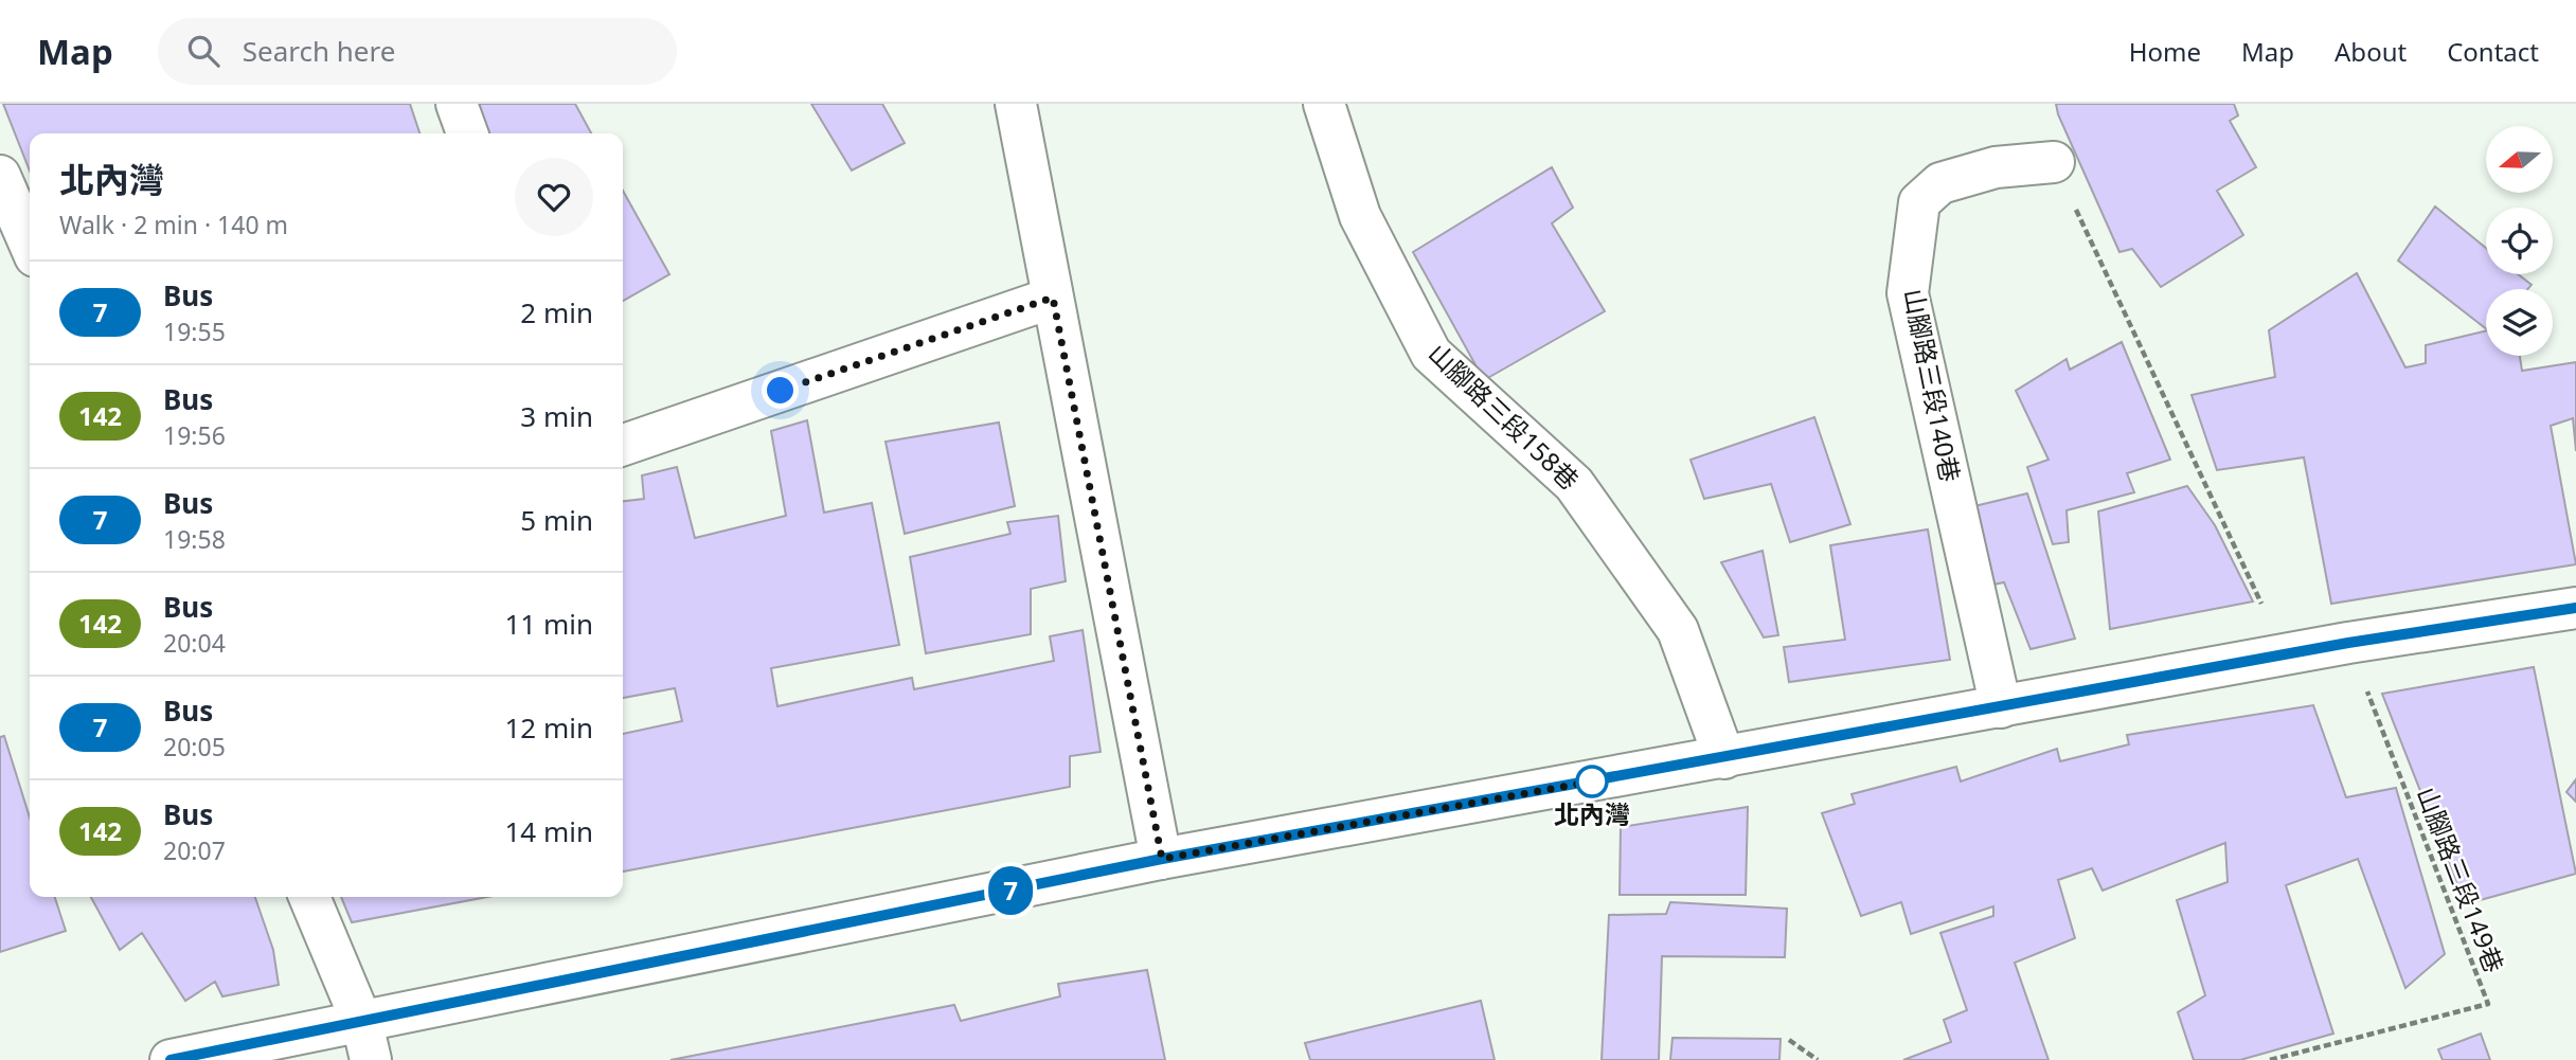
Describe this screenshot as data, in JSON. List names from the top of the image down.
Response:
{
  "streets": {
    "main road": ["山腳路三段140巷", "山腳路三段158巷"],
    "path": ["山腳路三段149巷"]
  },
  "places": ["北內灣"],
  "lines": ["bus line 7"],
  "north": "left",
  "page": {
    "header": "Map",
    "search": "Search here",
    "nav": [
      "Home",
      "Map",
      "About",
      "Contact"
    ],
    "on_map": "7",
    "heading": ["北內灣", "Walk · 2 min · 140 m"],
    "list": [
      {
        "mark": "7",
        "name": "Bus",
        "note": "19:55",
        "value": "2 min"
      },
      {
        "mark": "142",
        "name": "Bus",
        "note": "19:56",
        "value": "3 min"
      },
      {
        "mark": "7",
        "name": "Bus",
        "note": "19:58",
        "value": "5 min"
      },
      {
        "mark": "142",
        "name": "Bus",
        "note": "20:04",
        "value": "11 min"
      },
      {
        "mark": "7",
        "name": "Bus",
        "note": "20:05",
        "value": "12 min"
      },
      {
        "mark": "142",
        "name": "Bus",
        "note": "20:07",
        "value": "14 min"
      }
    ]
  }
}
